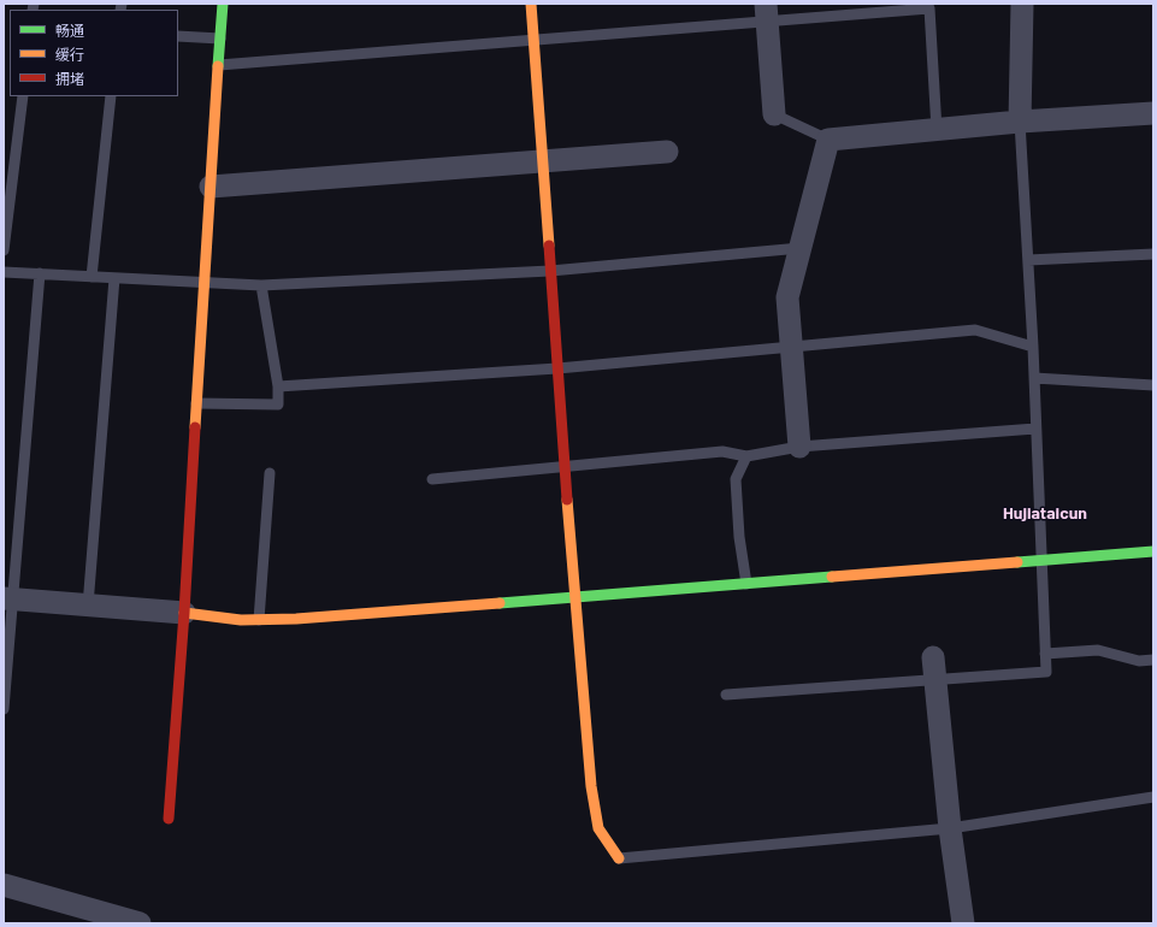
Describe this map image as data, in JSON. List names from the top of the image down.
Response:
{
  "districts": ["Hujiataicun"],
  "legend": ["畅通", "缓行", "拥堵"]
}
